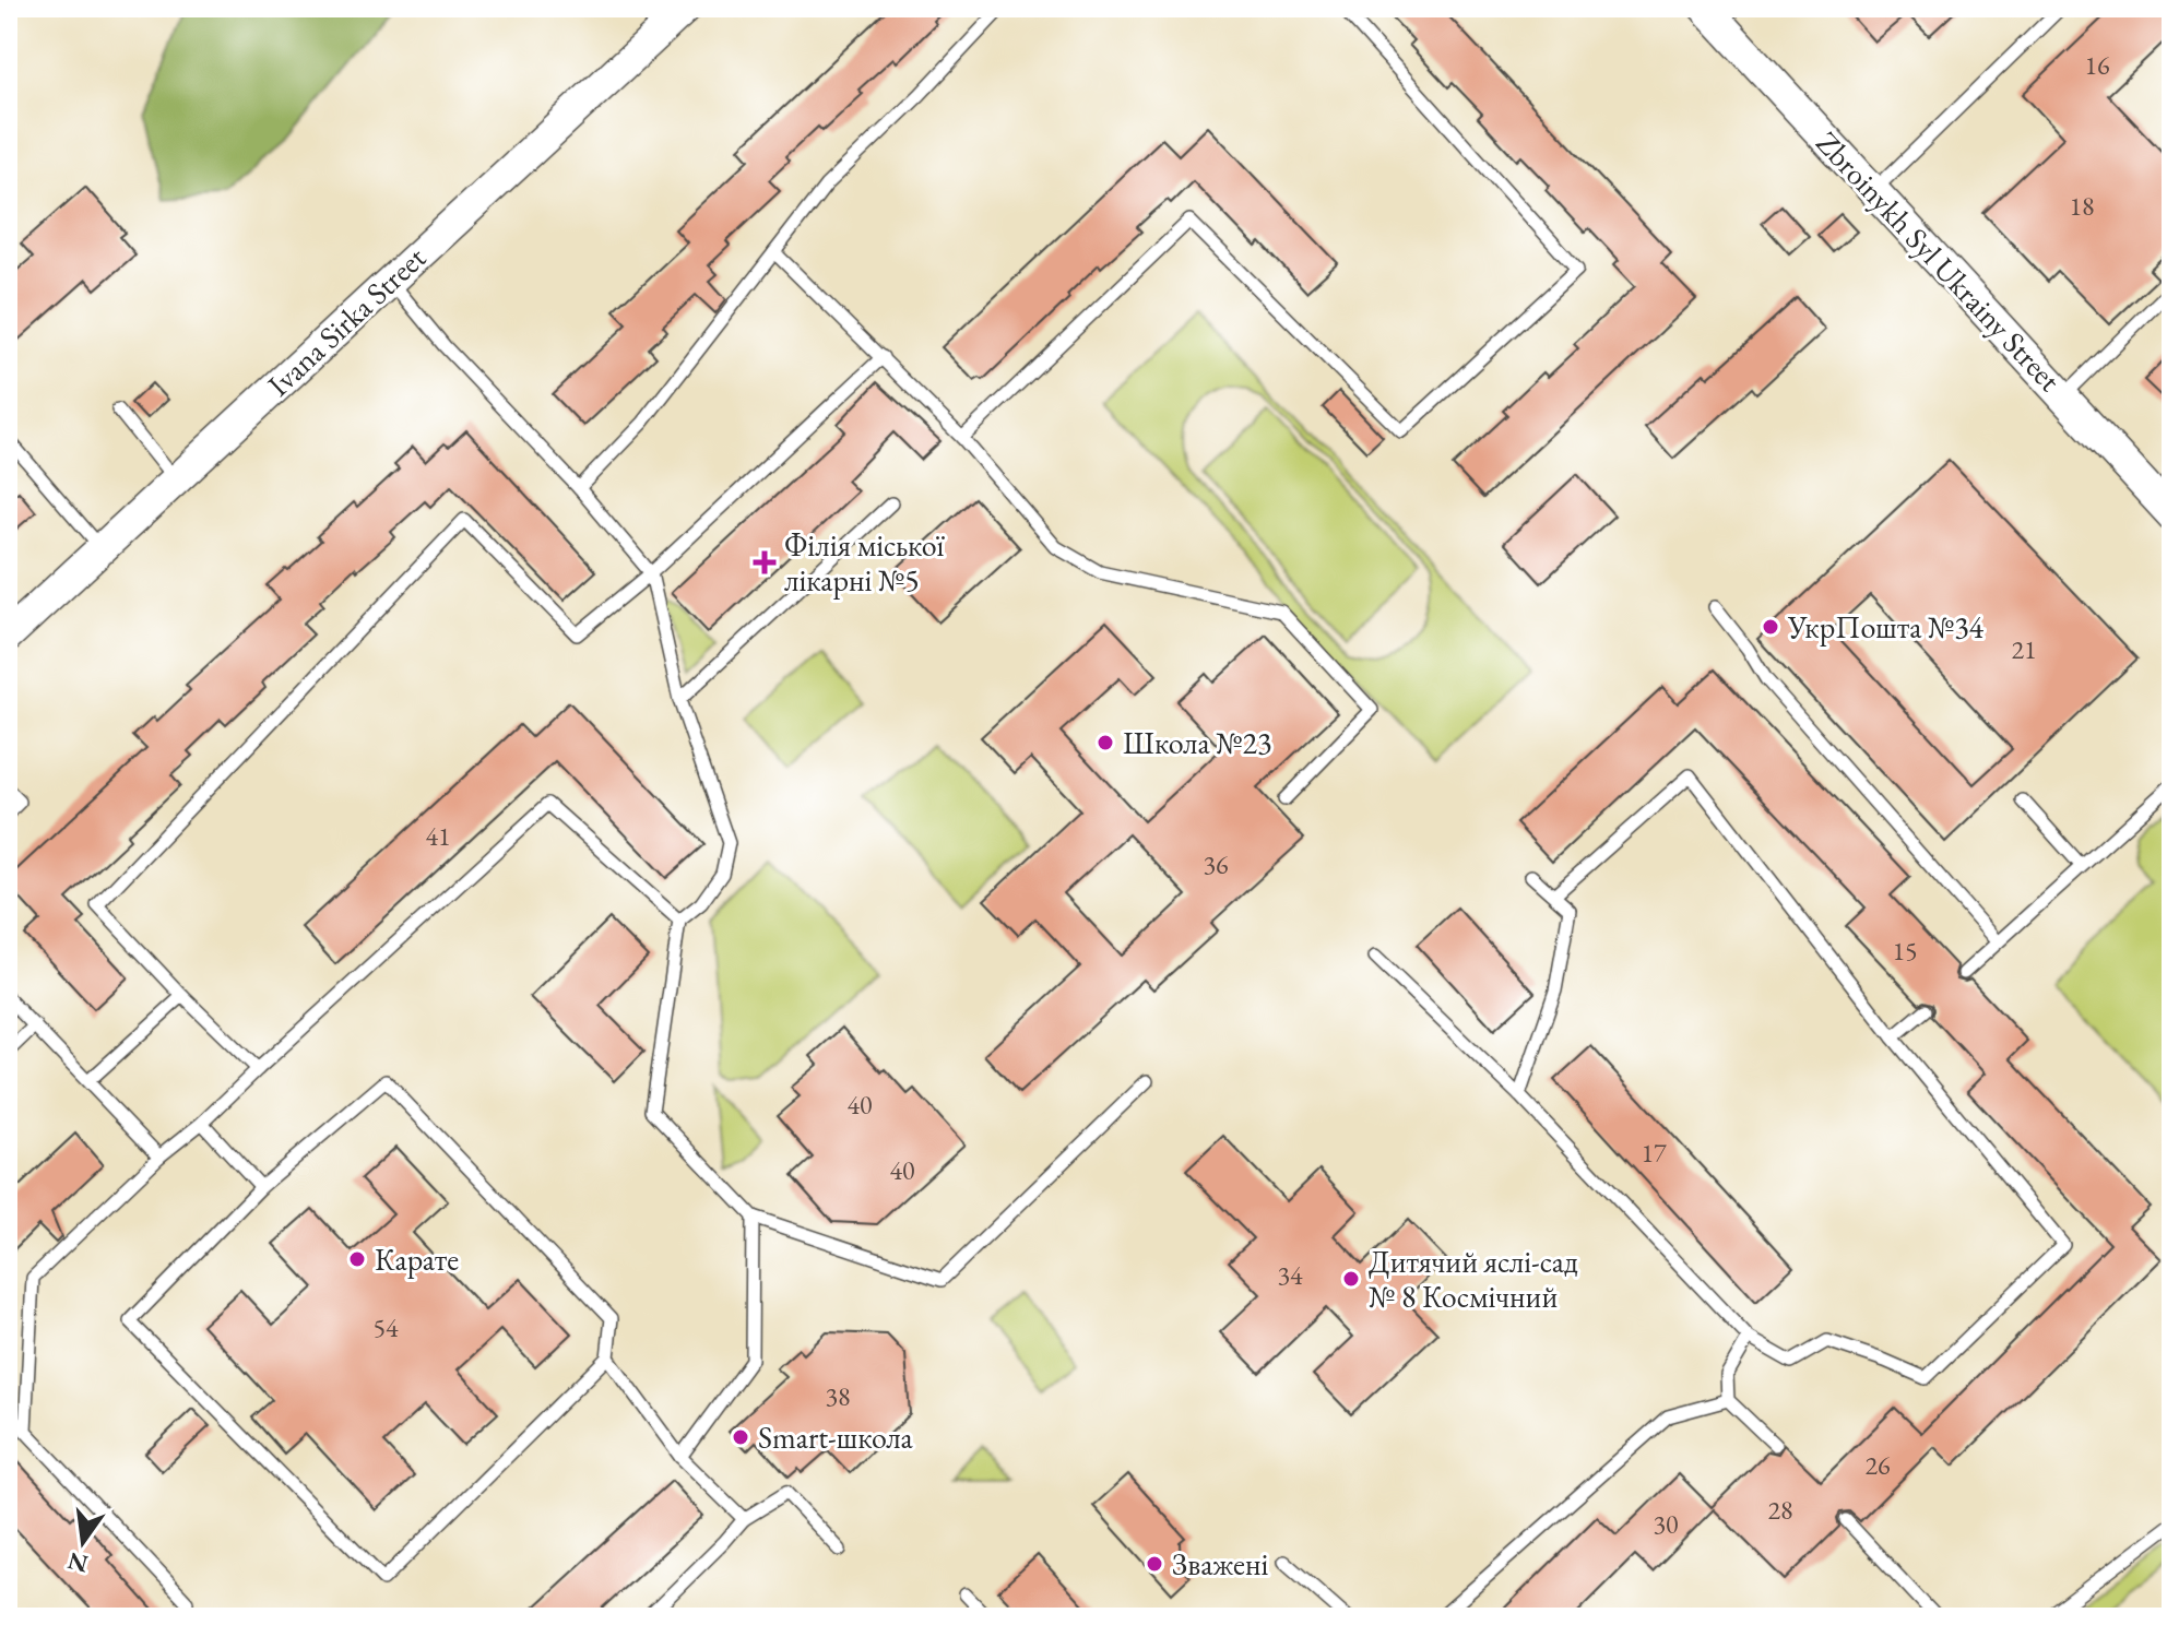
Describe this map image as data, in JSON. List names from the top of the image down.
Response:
{
  "streets": {
    "street": ["Zbroinykh Syl Ukrainy Street", "Ivana Sirka Street"]
  },
  "places": {
    "health": ["Філія міської лікарні №5"],
    "other": [
      "УкрПошта №34",
      "Школа №23",
      "Карате",
      "Дитячий яслі-сад № 8 Космічний",
      "Smart-школа",
      "Зважені"
    ]
  },
  "house_numbers": [
    "16",
    "18",
    "21",
    "41",
    "36",
    "15",
    "40",
    "17",
    "40",
    "34",
    "54",
    "38",
    "26",
    "28",
    "30"
  ],
  "north": "bottom"
}
